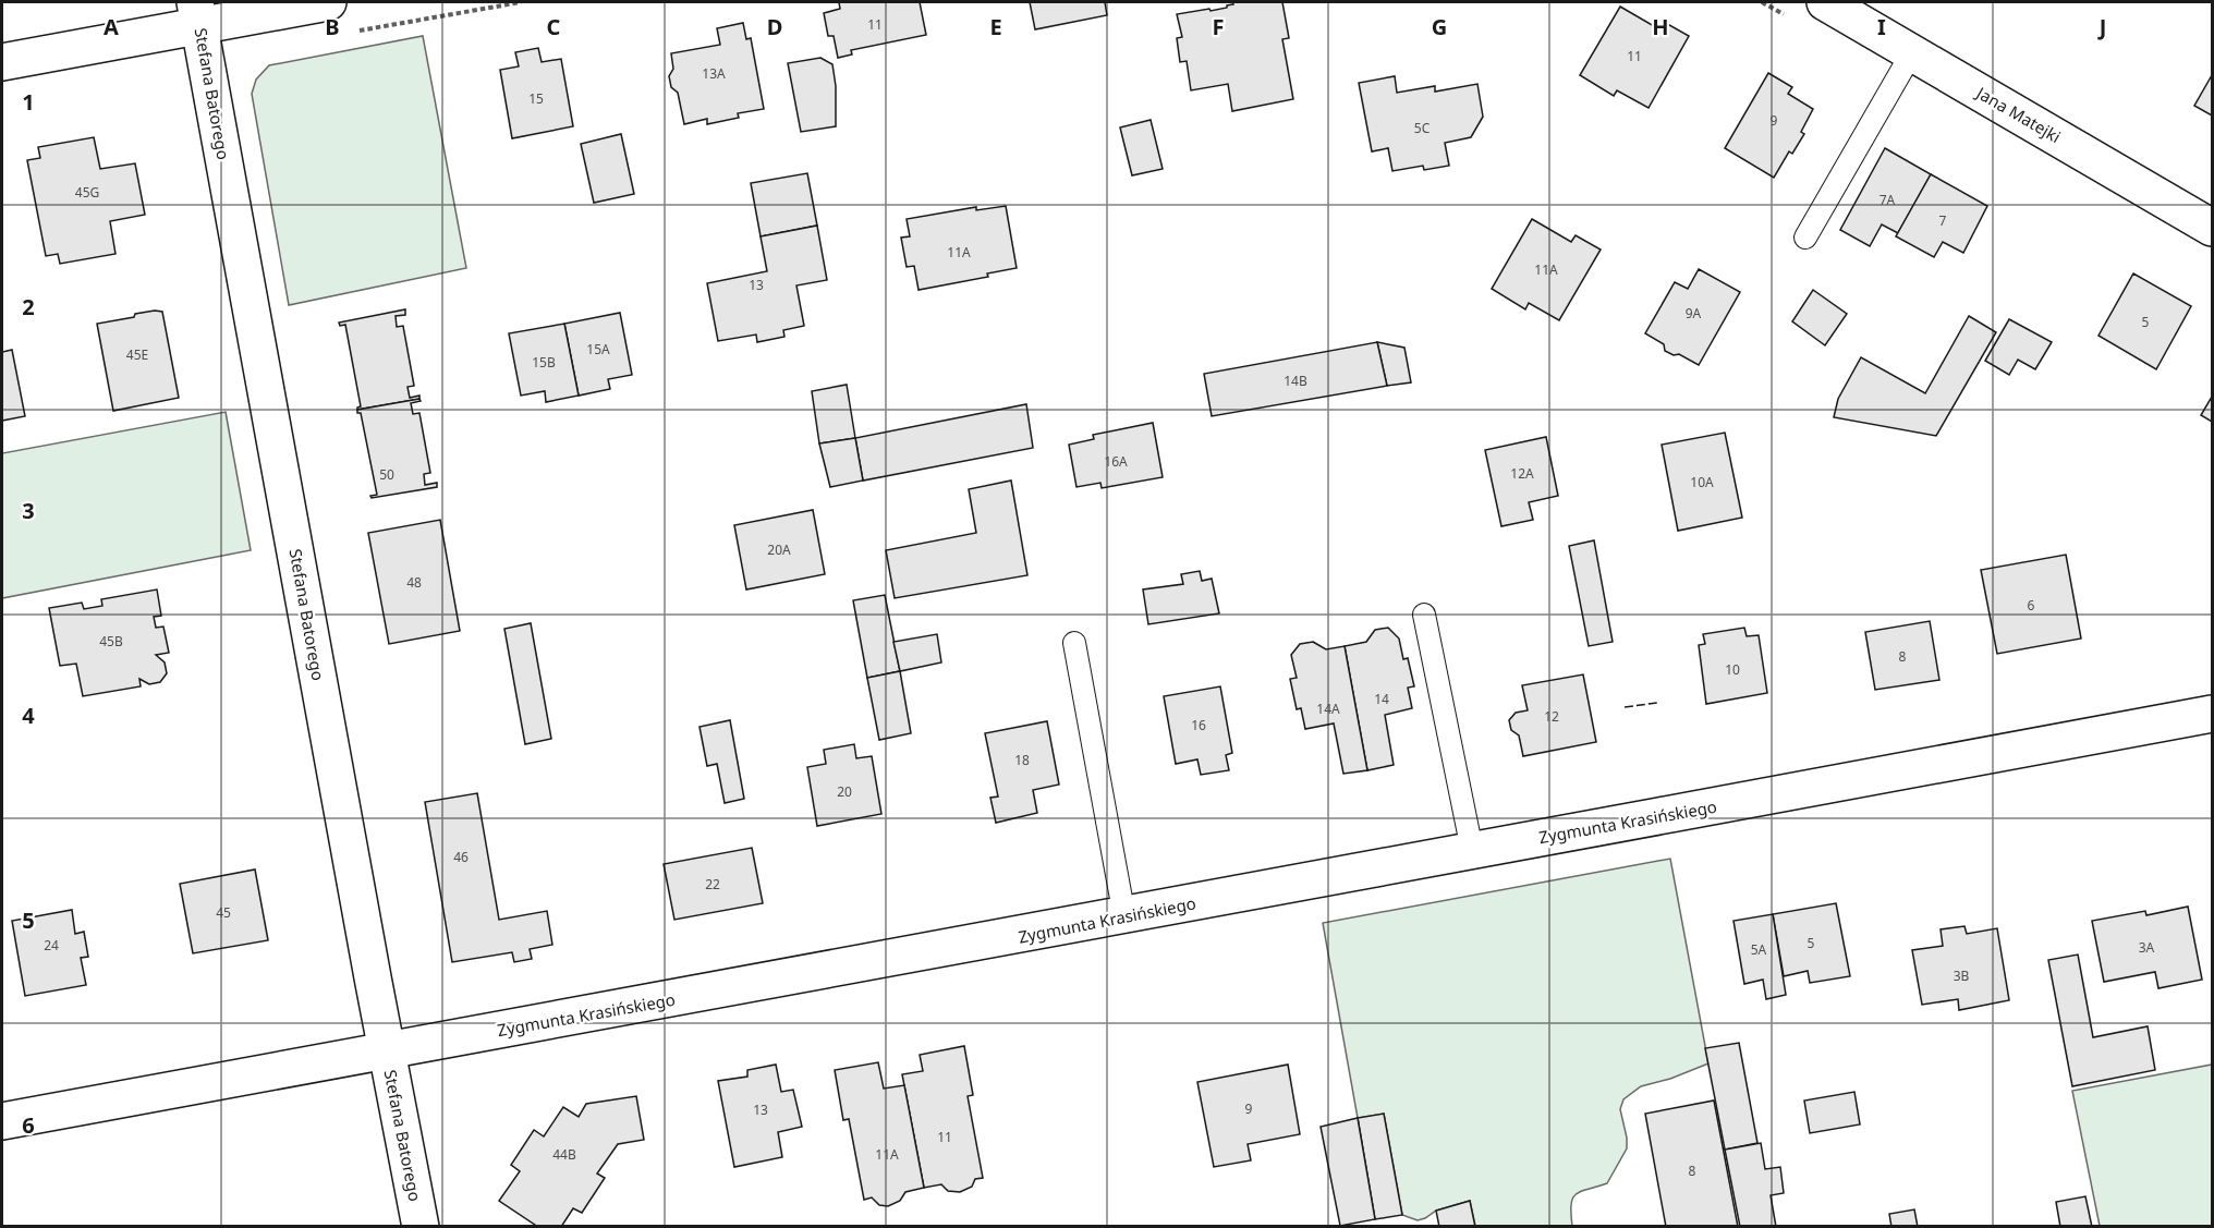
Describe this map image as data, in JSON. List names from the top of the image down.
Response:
{
  "streets": {
    "street": ["Stefana Batorego", "Jana Matejki", "Zygmunta Krasińskiego"]
  },
  "crossings": [
    ["Stefana Batorego", "Zygmunta Krasińskiego"]
  ],
  "house_numbers": [
    "11",
    "11",
    "13A",
    "15",
    "9",
    "5C",
    "45G",
    "7A",
    "7",
    "11A",
    "11A",
    "13",
    "9A",
    "5",
    "15A",
    "45E",
    "15B",
    "14B",
    "16A",
    "12A",
    "50",
    "10A",
    "20A",
    "48",
    "6",
    "45B",
    "8",
    "10",
    "14",
    "14A",
    "12",
    "16",
    "18",
    "20",
    "46",
    "22",
    "45",
    "5",
    "24",
    "3A",
    "5A",
    "3B",
    "9",
    "13",
    "11",
    "44B",
    "11A",
    "8"
  ],
  "grid": {
    "columns": [
      "A",
      "B",
      "C",
      "D",
      "E",
      "F",
      "G",
      "H",
      "I",
      "J"
    ],
    "rows": [
      "1",
      "2",
      "3",
      "4",
      "5",
      "6"
    ]
  }
}
